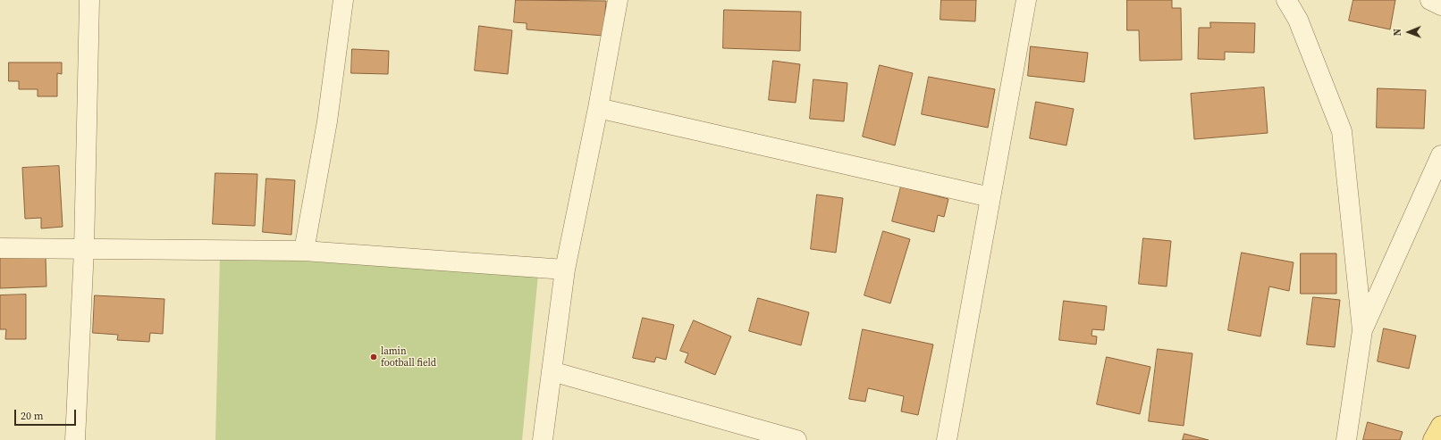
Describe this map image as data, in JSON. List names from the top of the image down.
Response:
{
  "places": ["lamin football field"],
  "scale_bar": "20 m",
  "north": "left"
}
